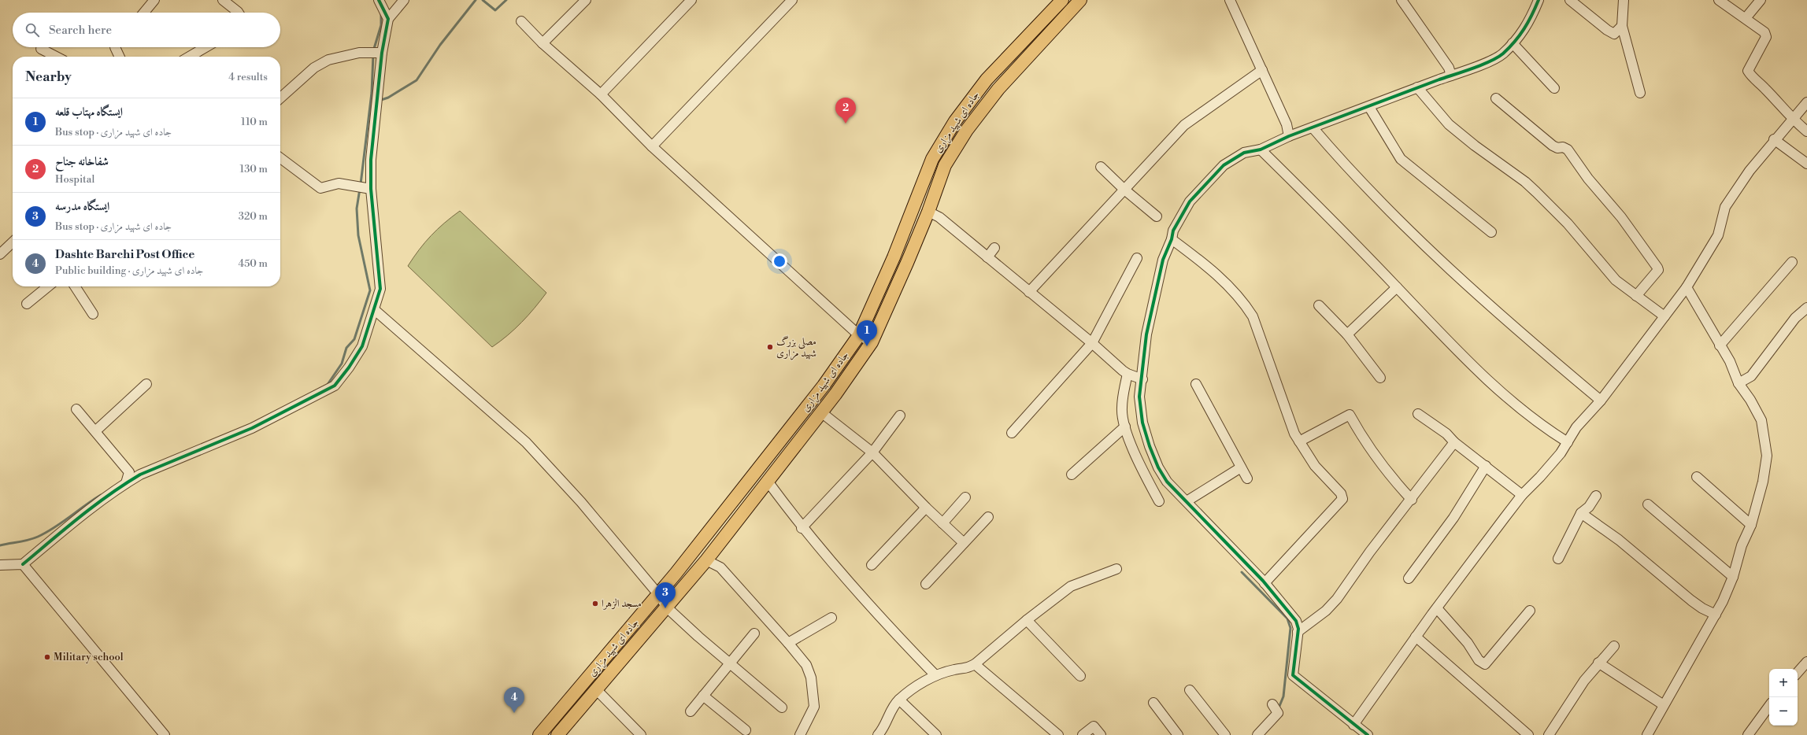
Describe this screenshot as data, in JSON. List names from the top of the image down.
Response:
{
  "streets": {
    "main road": ["جاده ای شهید مزاری"]
  },
  "places": ["مصلی بزرگ شهید مزاری", "مسجد الزهرا", "Military school"],
  "page": {
    "search": "Search here",
    "heading": ["Nearby", "4 results"],
    "pins": [
      "2",
      "1",
      "3",
      "4"
    ],
    "list": [
      {
        "mark": "1",
        "name": "ایستگاه مهتاب قلعه",
        "note": "Bus stop · جاده ای شهید مزاری",
        "value": "110 m"
      },
      {
        "mark": "2",
        "name": "شفاخانه جناح",
        "note": "Hospital",
        "value": "130 m"
      },
      {
        "mark": "3",
        "name": "ایستگاه مدرسه",
        "note": "Bus stop · جاده ای شهید مزاری",
        "value": "320 m"
      },
      {
        "mark": "4",
        "name": "Dashte Barchi Post Office",
        "note": "Public building · جاده ای شهید مزاری",
        "value": "450 m"
      }
    ],
    "map_buttons": ["+", "−"]
  }
}
